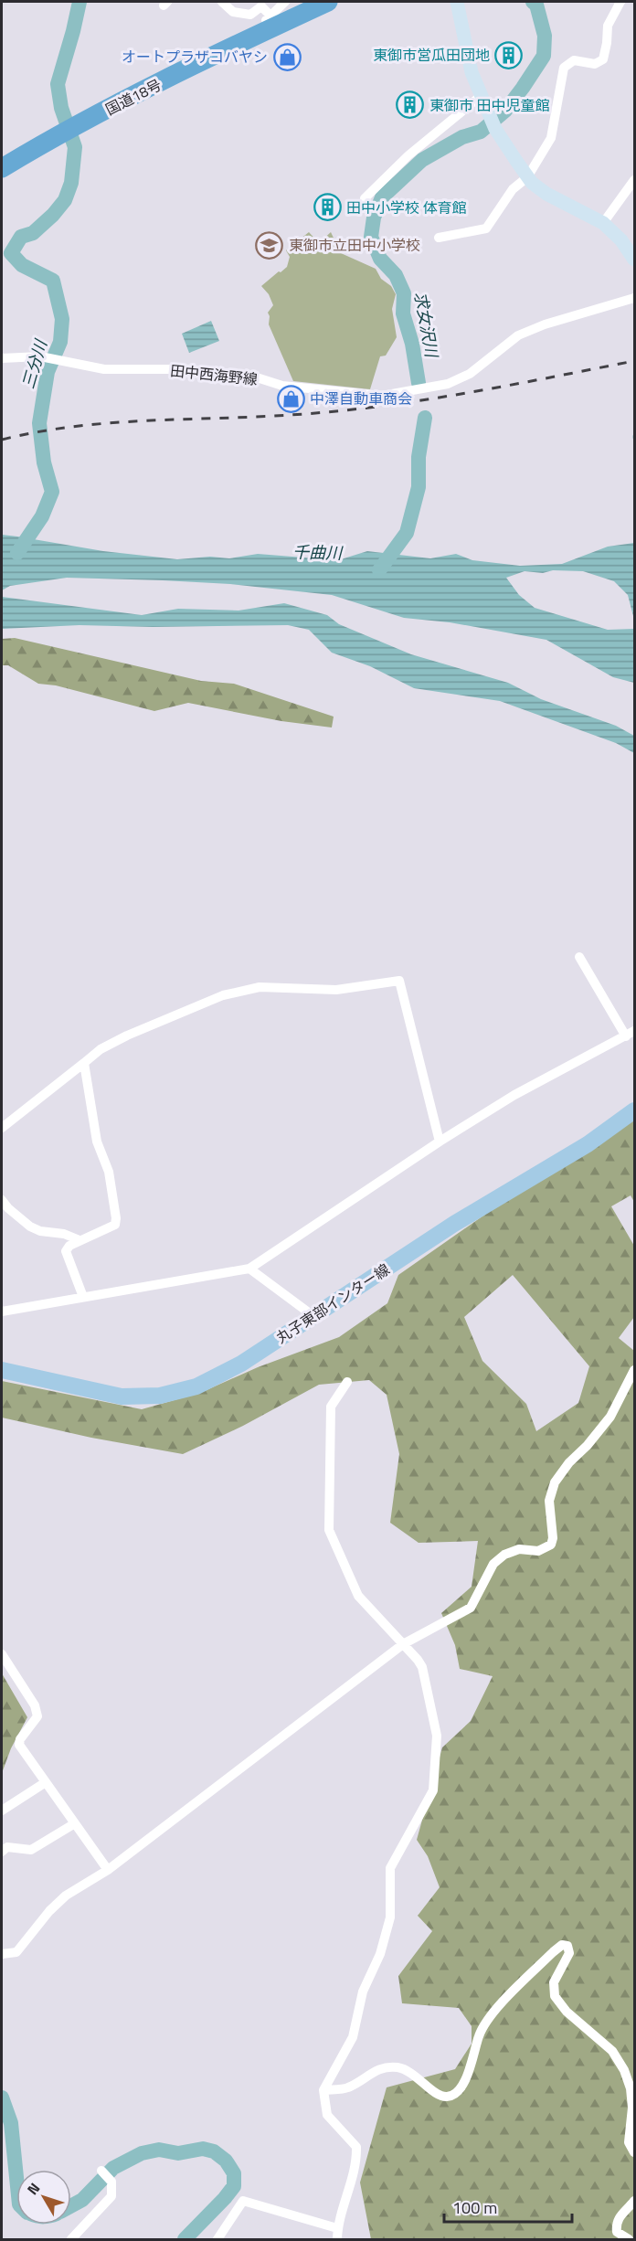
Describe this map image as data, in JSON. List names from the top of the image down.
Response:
{
  "streets": {
    "highway": ["国道18号"],
    "main road": ["丸子東部インター線"],
    "street": ["田中西海野線"]
  },
  "water": ["求女沢川", "三分川", "千曲川"],
  "places": {
    "building": ["東御市営瓜田団地", "東御市 田中児童館", "田中小学校 体育館"],
    "shop": ["オートプラザコバヤシ", "中澤自動車商会"],
    "school or university": ["東御市立田中小学校"]
  },
  "scale_bar": "100 m",
  "north": "top left"
}
